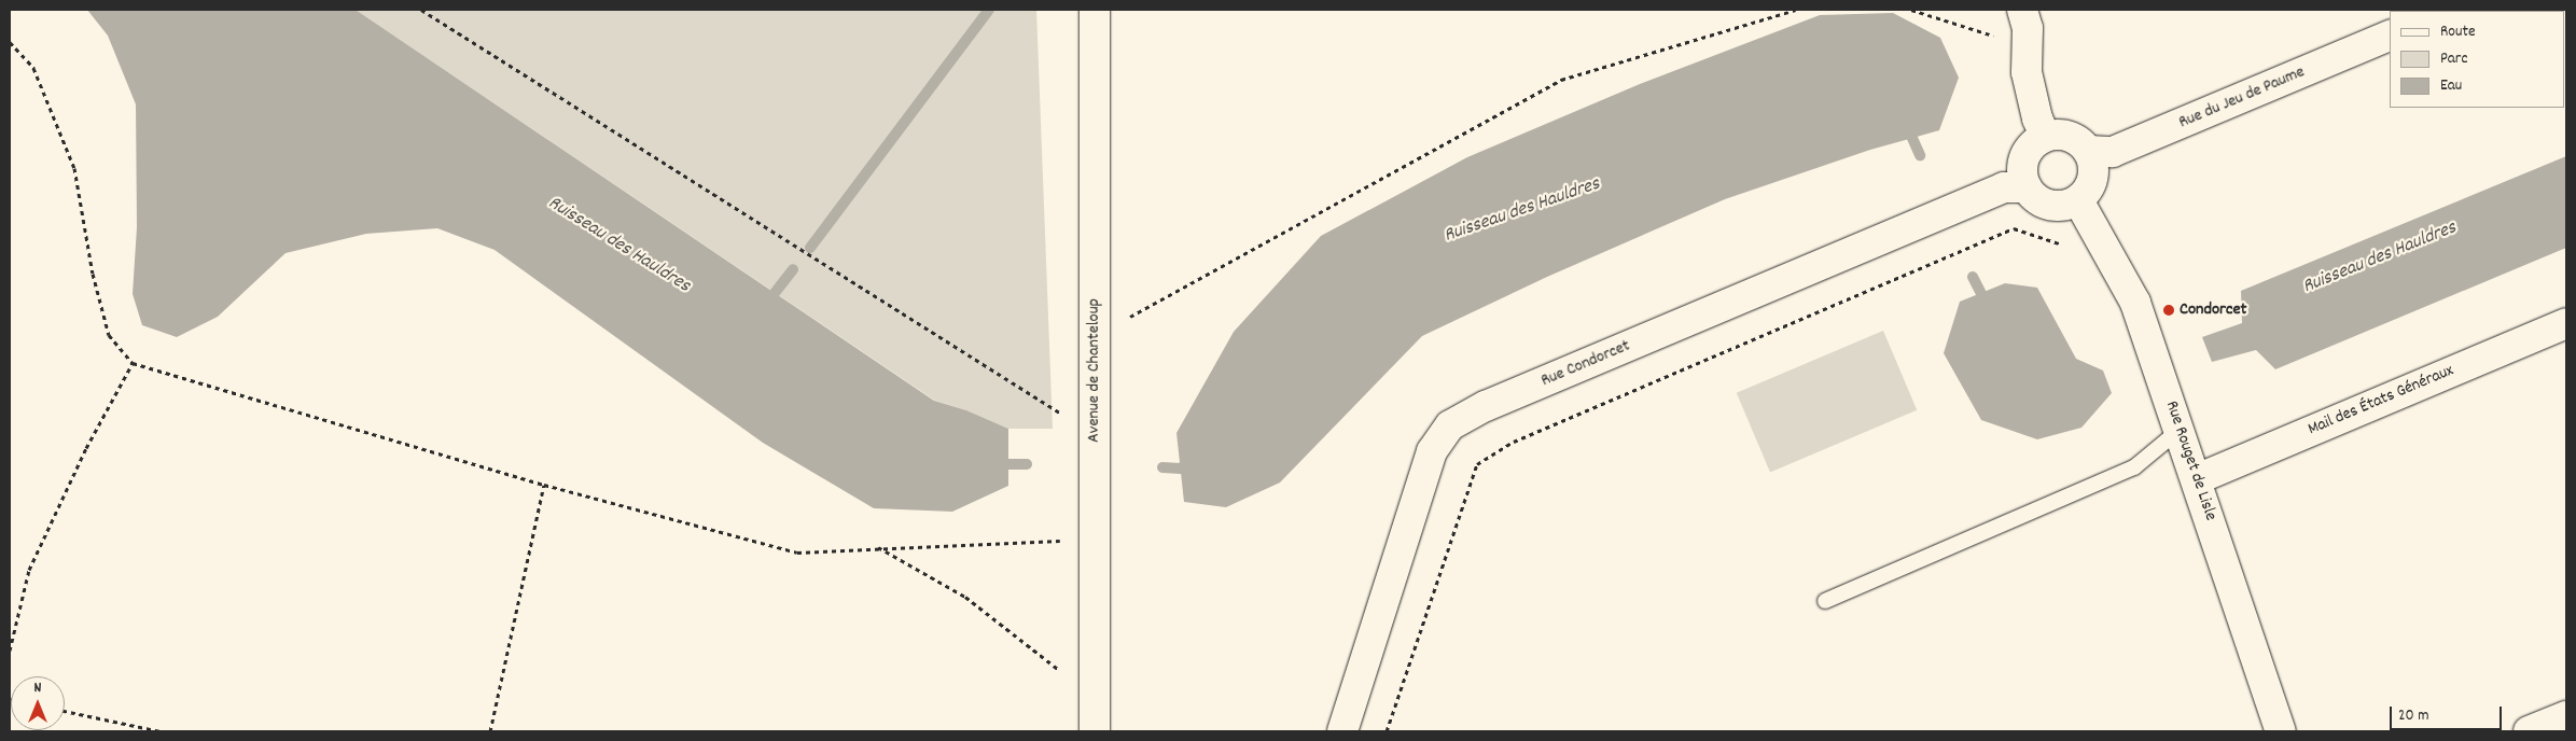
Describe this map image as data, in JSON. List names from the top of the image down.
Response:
{
  "streets": {
    "street": [
      "Rue du Jeu de Paume",
      "Rue Condorcet",
      "Avenue de Chanteloup",
      "Mail des États Généraux",
      "Rue Rouget de Lisle"
    ]
  },
  "crossings": [
    ["Rue du Jeu de Paume", "Rue Condorcet"],
    ["Rue du Jeu de Paume", "Rue Rouget de Lisle"],
    ["Rue Condorcet", "Rue Rouget de Lisle"],
    ["Mail des États Généraux", "Rue Rouget de Lisle"]
  ],
  "water": ["Ruisseau des Hauldres"],
  "places": ["Condorcet"],
  "legend": ["Route", "Parc", "Eau"],
  "scale_bar": "20 m",
  "north": "top"
}
